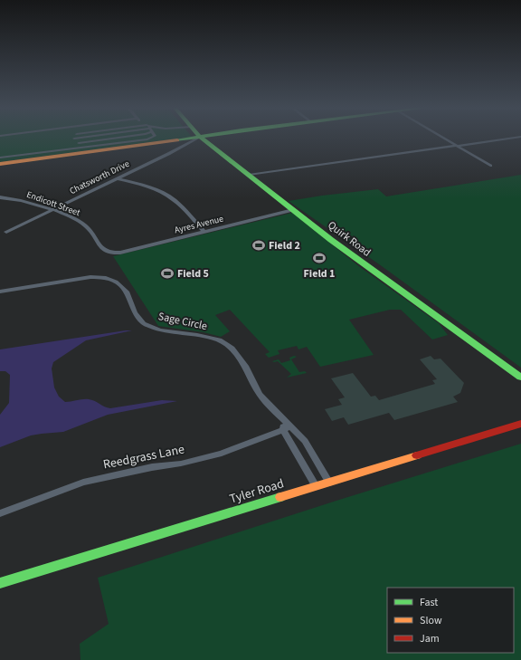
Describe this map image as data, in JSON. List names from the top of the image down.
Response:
{
  "streets": {
    "street": [
      "Chatsworth Drive",
      "Endicott Street",
      "Ayres Avenue",
      "Quirk Road",
      "Sage Circle",
      "Reedgrass Lane",
      "Tyler Road"
    ]
  },
  "crossings": [
    ["Chatsworth Drive", "Endicott Street"],
    ["Endicott Street", "Ayres Avenue"],
    ["Ayres Avenue", "Quirk Road"],
    ["Sage Circle", "Reedgrass Lane"],
    ["Sage Circle", "Tyler Road"]
  ],
  "places": {
    "sports": ["Field 2", "Field 1", "Field 5"]
  },
  "legend": ["Fast", "Slow", "Jam"]
}
